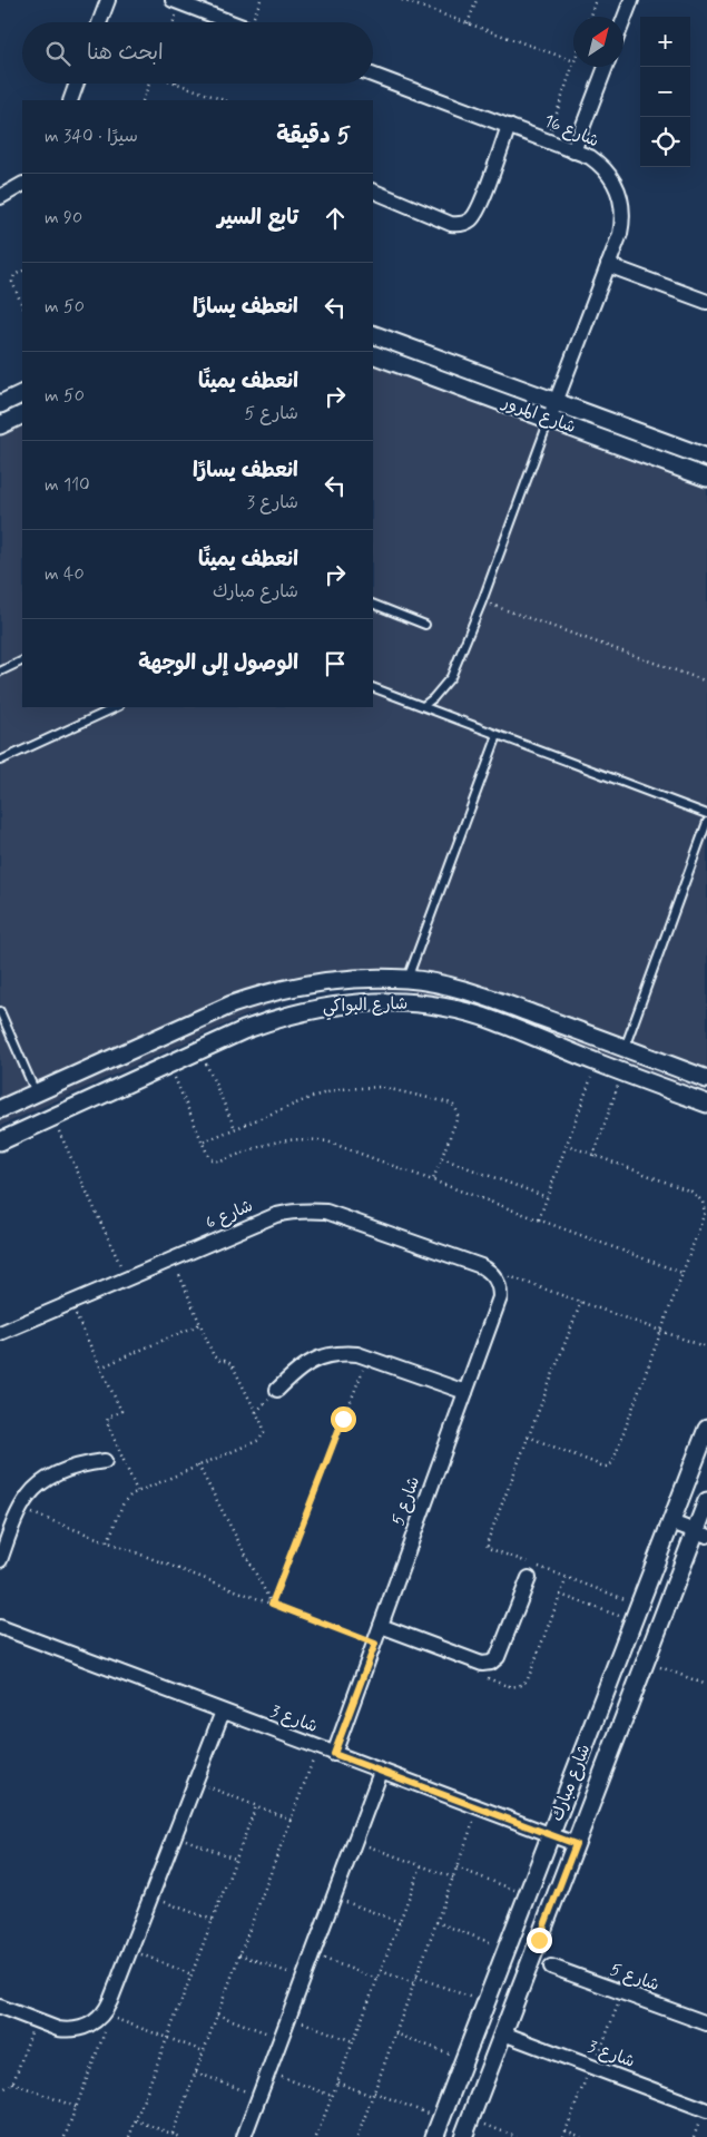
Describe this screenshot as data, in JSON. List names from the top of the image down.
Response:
{
  "streets": {
    "street": [
      "شارع 16",
      "شارع المرور",
      "شارع البواكي",
      "شارع 6",
      "شارع 5",
      "شارع 3",
      "شارع مبارك"
    ]
  },
  "crossings": [
    ["شارع 16", "شارع المرور"],
    ["شارع 6", "شارع 5"],
    ["شارع 5", "شارع 3"],
    ["شارع 3", "شارع مبارك"]
  ],
  "north": "top right",
  "page": {
    "map_buttons": ["+", "−"],
    "search": "ابحث هنا",
    "heading": ["5 دقيقة", "سيرًا · 340 m"],
    "list": [
      ["تابع السير", "90 m"],
      ["انعطف يسارًا", "50 m"],
      ["انعطف يمينًا", "شارع 5", "50 m"],
      ["انعطف يسارًا", "شارع 3", "110 m"],
      ["انعطف يمينًا", "شارع مبارك", "40 m"],
      "الوصول إلى الوجهة"
    ]
  }
}
